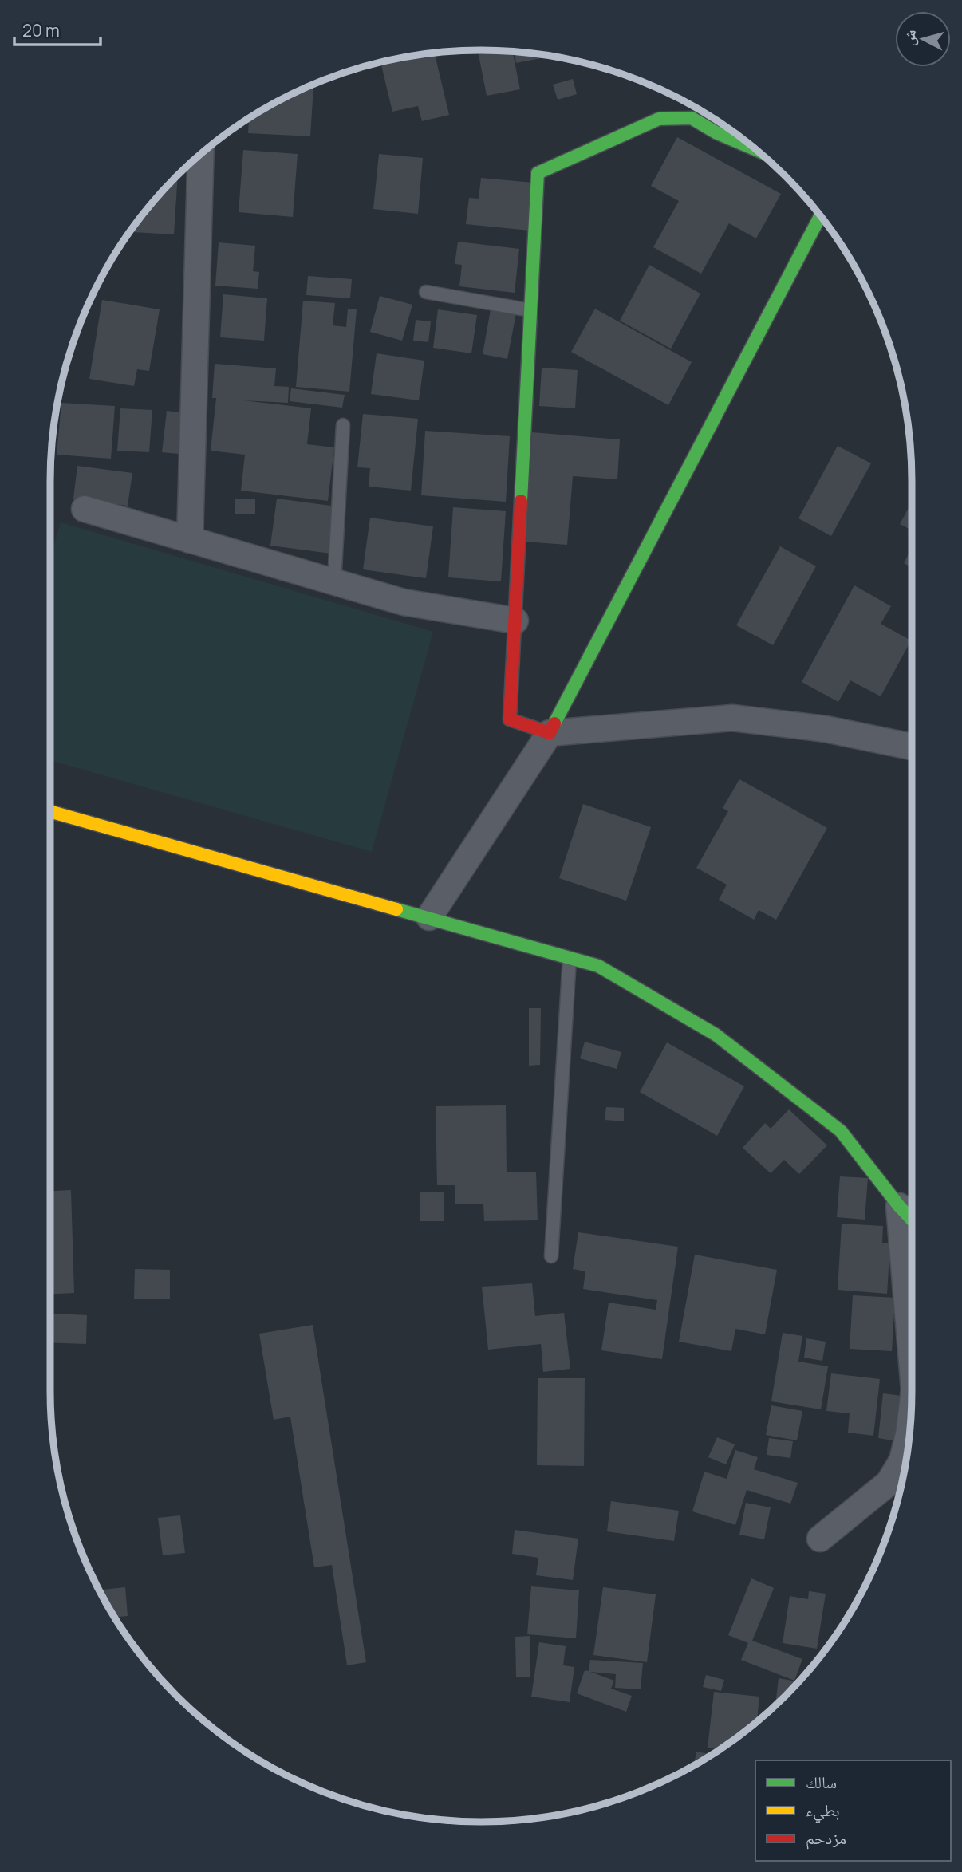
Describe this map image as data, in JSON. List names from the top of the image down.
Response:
{
  "legend": ["سالك", "بطيء", "مزدحم"],
  "scale_bar": "20 m",
  "north": "left"
}
